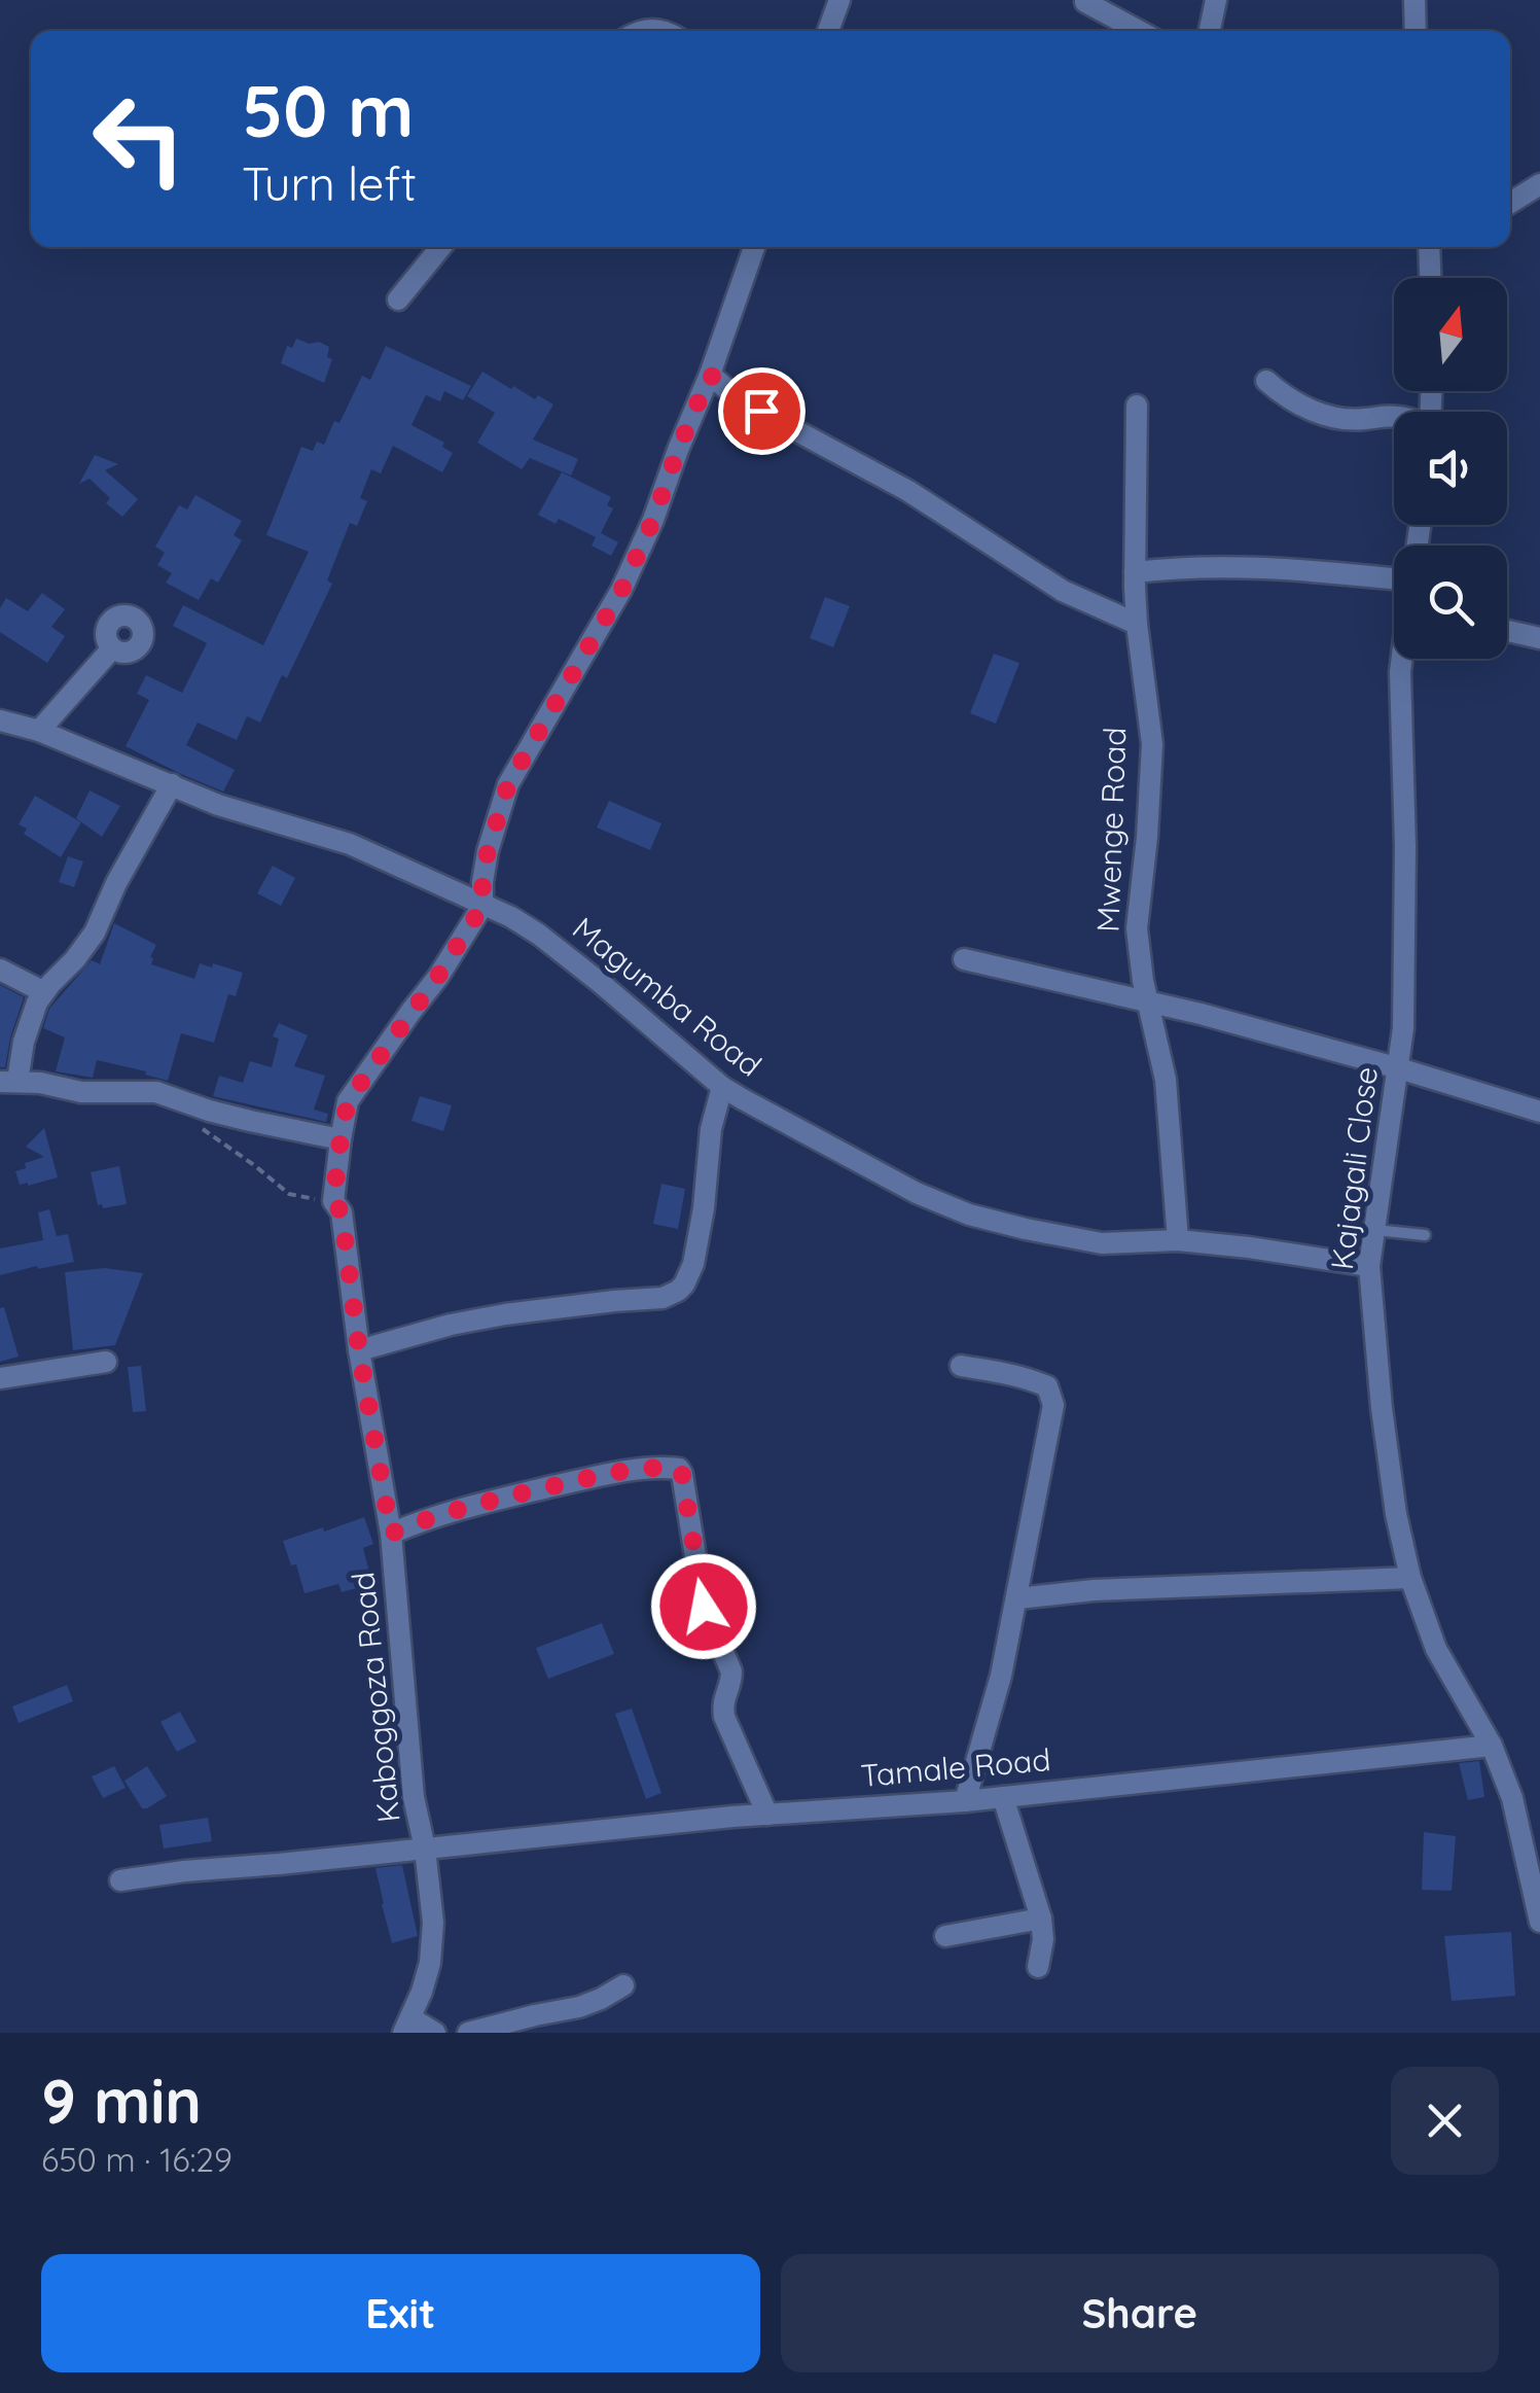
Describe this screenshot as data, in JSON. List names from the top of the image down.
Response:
{
  "streets": {
    "street": [
      "Mwenge Road",
      "Magumba Road",
      "Kajagali Close",
      "Kaboggoza Road",
      "Tamale Road"
    ]
  },
  "crossings": [
    ["Mwenge Road", "Magumba Road"],
    ["Magumba Road", "Kajagali Close"],
    ["Magumba Road", "Kaboggoza Road"],
    ["Kajagali Close", "Tamale Road"],
    ["Kaboggoza Road", "Tamale Road"]
  ],
  "north": "top",
  "page": {
    "turn": ["50 m", "Turn left"],
    "heading": ["9 min", "650 m · 16:29"],
    "buttons": ["Exit", "Share"]
  }
}
